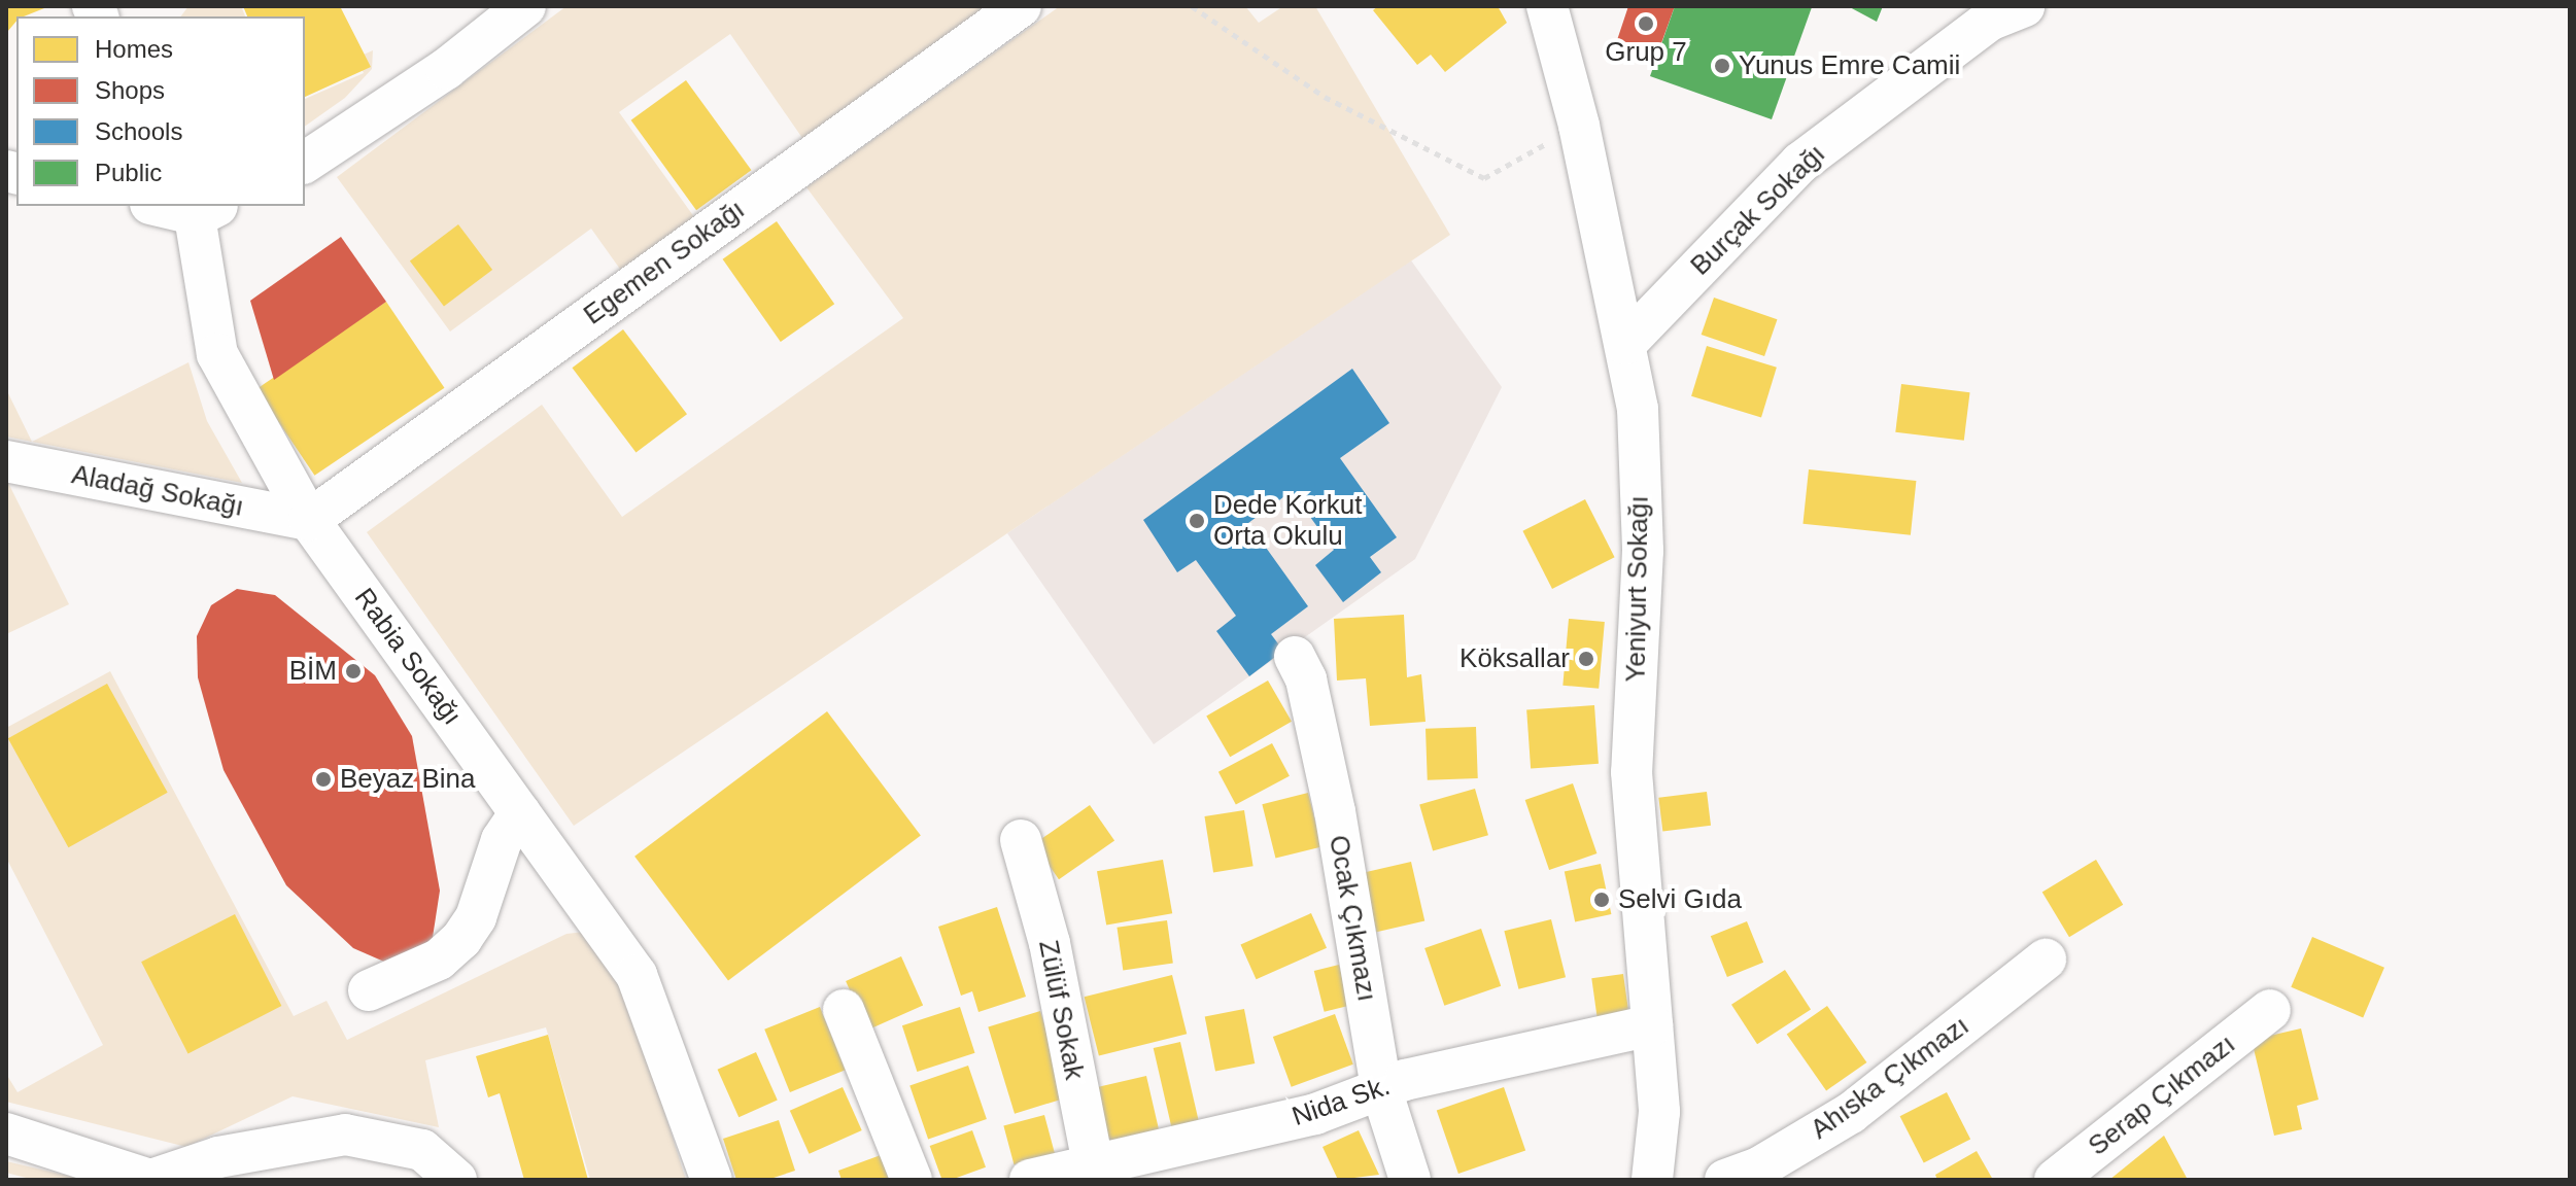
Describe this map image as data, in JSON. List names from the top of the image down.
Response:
{
  "streets": {
    "street": [
      "Burçak Sokağı",
      "Egemen Sokağı",
      "Aladağ Sokağı",
      "Yeniyurt Sokağı",
      "Rabia Sokağı",
      "Ocak Çıkmazı",
      "Zülüf Sokak",
      "Ahıska Çıkmazı",
      "Serap Çıkmazı",
      "Nida Sk."
    ]
  },
  "crossings": [
    ["Burçak Sokağı", "Yeniyurt Sokağı"],
    ["Egemen Sokağı", "Aladağ Sokağı"],
    ["Egemen Sokağı", "Rabia Sokağı"],
    ["Aladağ Sokağı", "Rabia Sokağı"],
    ["Yeniyurt Sokağı", "Nida Sk."],
    ["Ocak Çıkmazı", "Nida Sk."],
    ["Zülüf Sokak", "Nida Sk."]
  ],
  "places": [
    "Grup 7",
    "Yunus Emre Camii",
    "Dede Korkut Orta Okulu",
    "Köksallar",
    "BİM",
    "Beyaz Bina",
    "Selvi Gıda"
  ],
  "legend": [
    "Homes",
    "Shops",
    "Schools",
    "Public"
  ]
}
